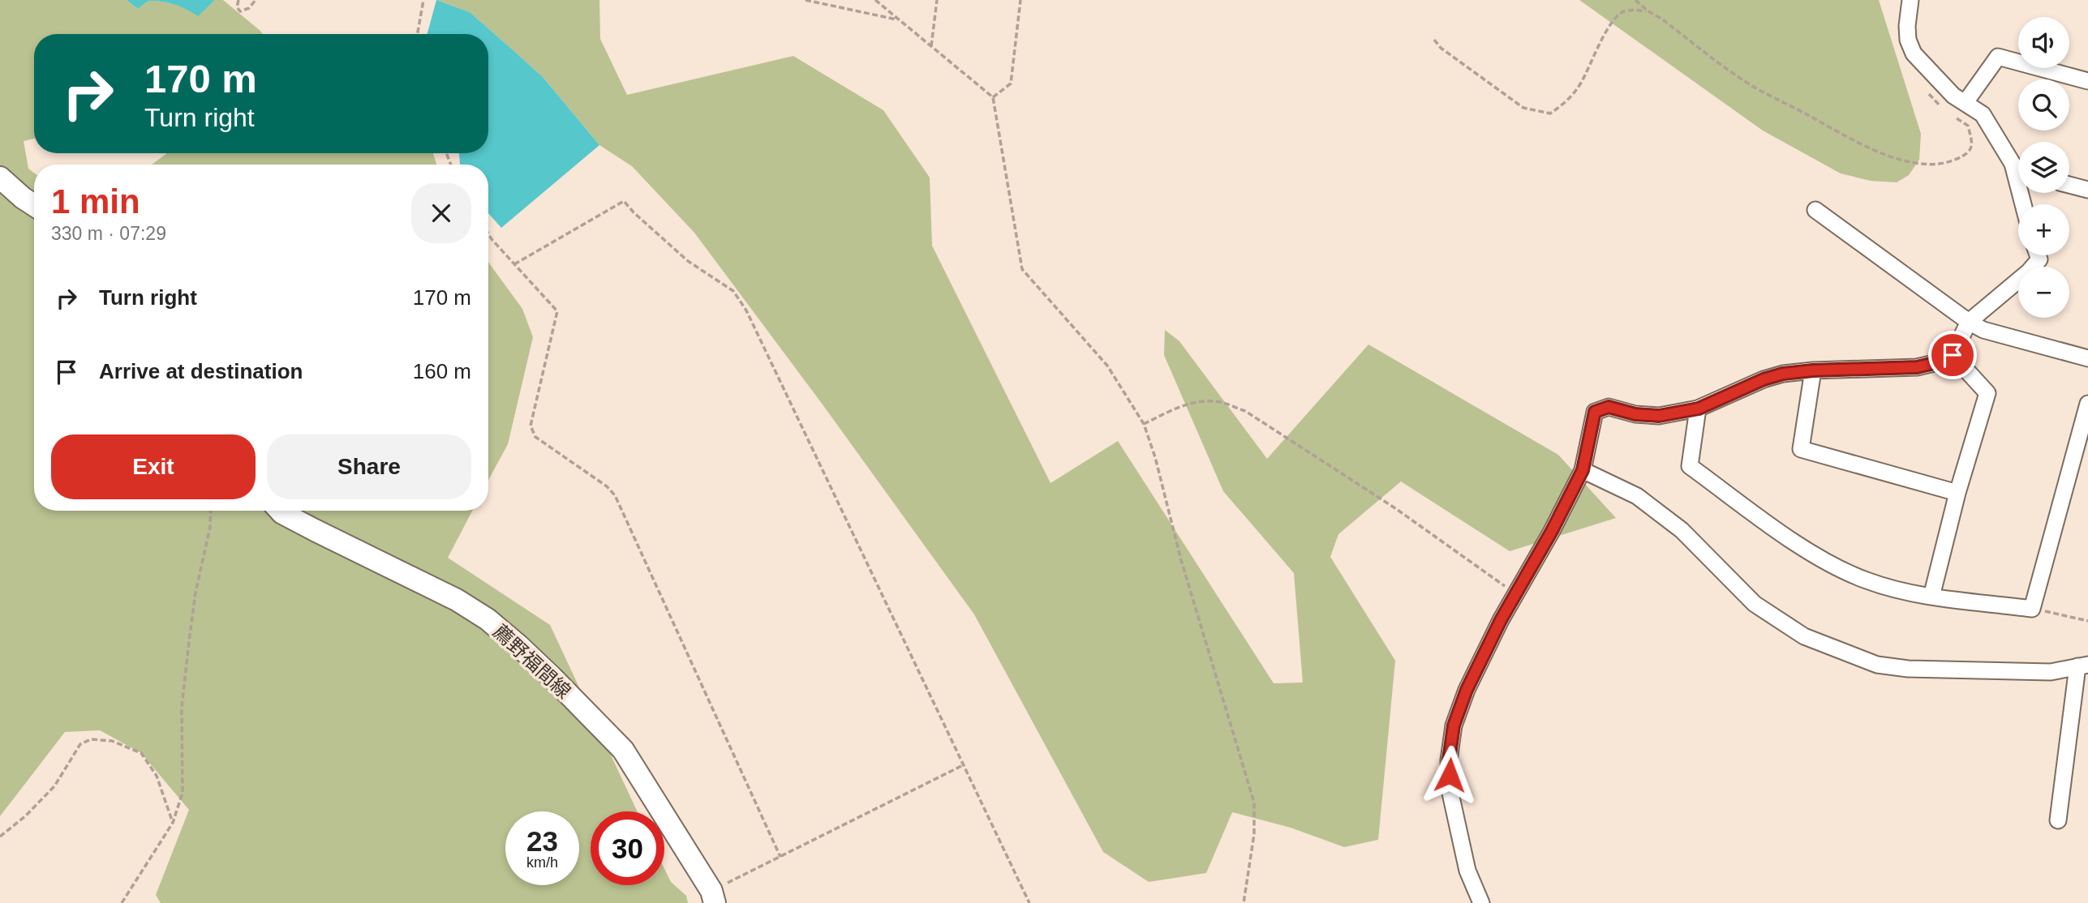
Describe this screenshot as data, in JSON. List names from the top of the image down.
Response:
{
  "streets": {
    "main road": ["薦野福間線"]
  },
  "page": {
    "map_buttons": ["+", "−"],
    "turn": ["170 m", "Turn right"],
    "heading": ["1 min", "330 m · 07:29"],
    "list": [
      {
        "name": "Turn right",
        "value": "170 m"
      },
      {
        "name": "Arrive at destination",
        "value": "160 m"
      }
    ],
    "buttons": ["Exit", "Share"],
    "speed": "23 km/h",
    "limit": "30"
  }
}
